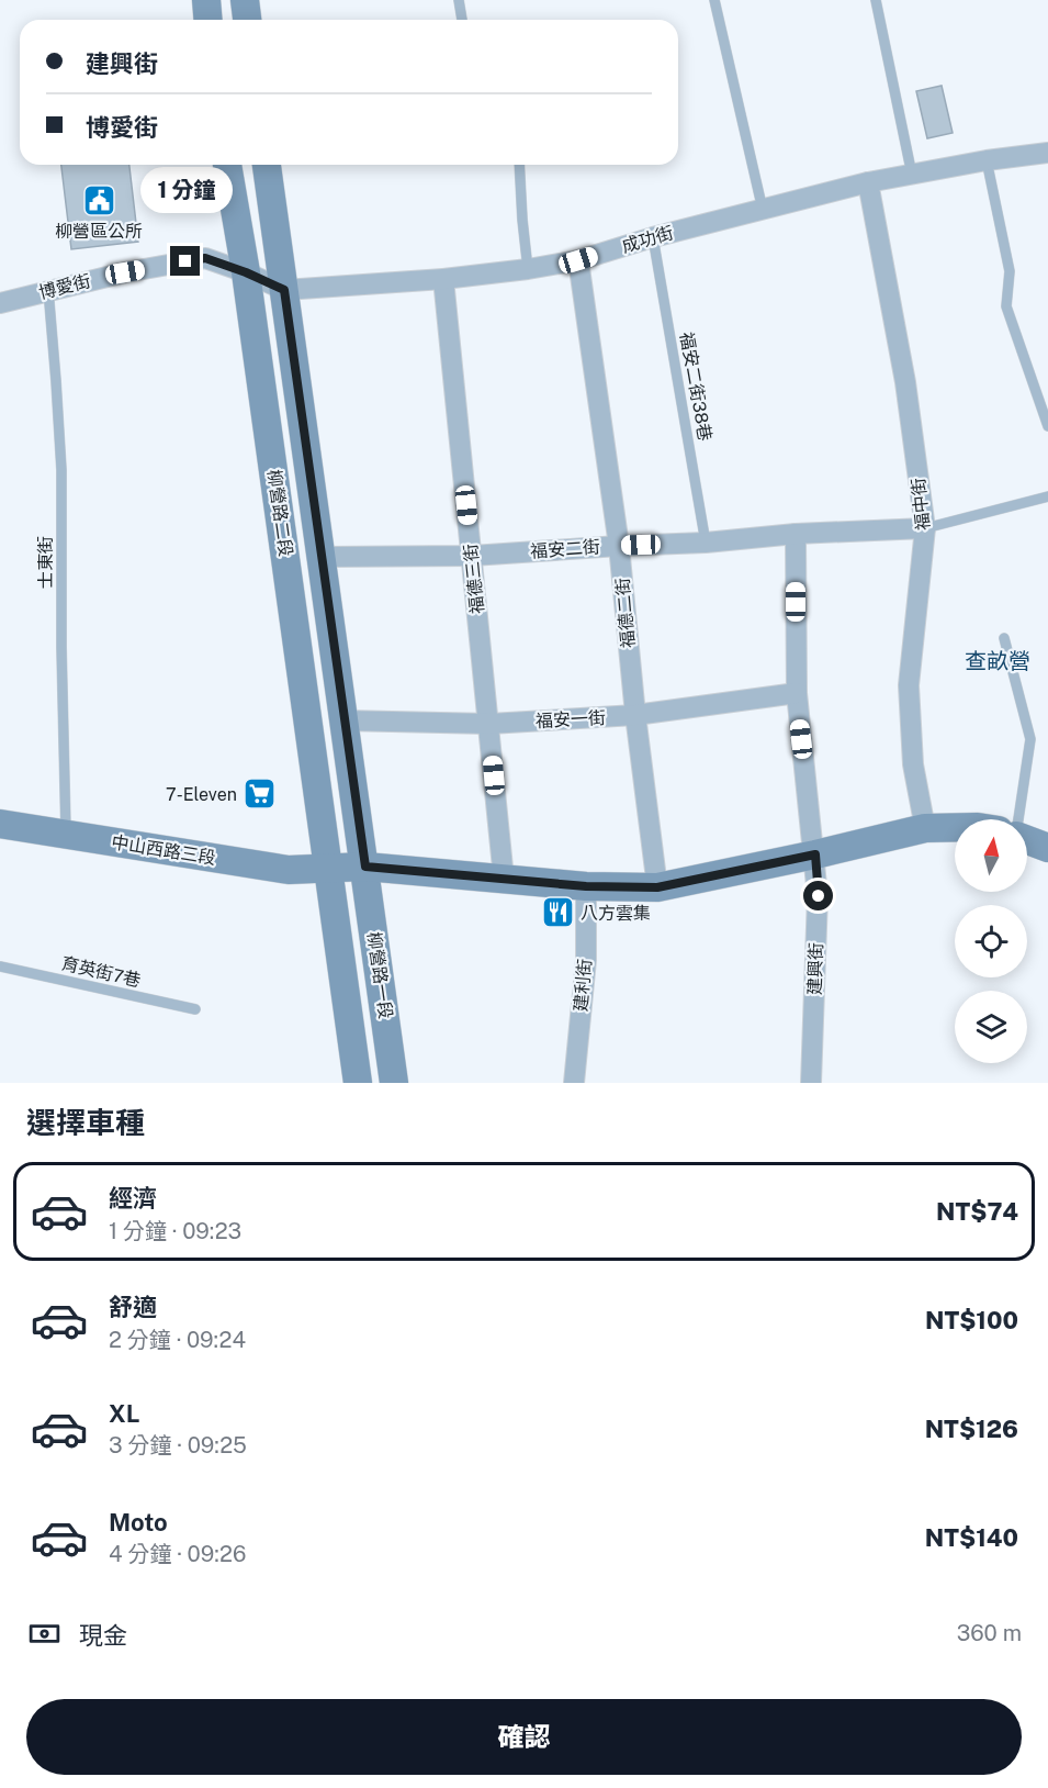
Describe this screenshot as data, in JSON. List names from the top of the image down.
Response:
{
  "streets": {
    "street": [
      "成功街",
      "博愛街",
      "福中街",
      "柳營路二段",
      "福安二街",
      "福德三街",
      "福德二街",
      "福安一街",
      "中山西路三段",
      "建興街",
      "柳營路一段",
      "建利街"
    ],
    "lane": ["福安二街38巷", "士東街", "育英街7巷"]
  },
  "crossings": [
    ["成功街", "博愛街"],
    ["成功街", "福安二街38巷"],
    ["成功街", "福中街"],
    ["成功街", "柳營路二段"],
    ["成功街", "福德三街"],
    ["成功街", "福德二街"],
    ["博愛街", "柳營路二段"],
    ["博愛街", "士東街"],
    ["福安二街38巷", "福安二街"],
    ["福中街", "福安二街"],
    ["福中街", "中山西路三段"],
    ["柳營路二段", "福安二街"],
    ["柳營路二段", "福安一街"],
    ["柳營路二段", "中山西路三段"],
    ["柳營路二段", "柳營路一段"],
    ["福安二街", "福德三街"],
    ["福安二街", "福德二街"],
    ["福安二街", "建興街"],
    ["士東街", "中山西路三段"],
    ["福德三街", "福安一街"],
    ["福德三街", "中山西路三段"],
    ["福德二街", "福安一街"],
    ["福德二街", "中山西路三段"],
    ["福安一街", "建興街"],
    ["中山西路三段", "建興街"],
    ["中山西路三段", "柳營路一段"],
    ["中山西路三段", "建利街"]
  ],
  "districts": ["查畝營"],
  "places": {
    "public building": ["柳營區公所"],
    "supermarket": ["7-Eleven"],
    "restaurant": ["八方雲集"]
  },
  "north": "top",
  "page": {
    "banner": ["建興街", "博愛街"],
    "bubble": "1 分鐘",
    "heading": "選擇車種",
    "list": [
      {
        "name": "經濟",
        "note": "1 分鐘 · 09:23",
        "value": "NT$74"
      },
      {
        "name": "舒適",
        "note": "2 分鐘 · 09:24",
        "value": "NT$100"
      },
      {
        "name": "XL",
        "note": "3 分鐘 · 09:25",
        "value": "NT$126"
      },
      {
        "name": "Moto",
        "note": "4 分鐘 · 09:26",
        "value": "NT$140"
      }
    ],
    "pay": ["現金", "360 m"],
    "buttons": "確認"
  }
}
